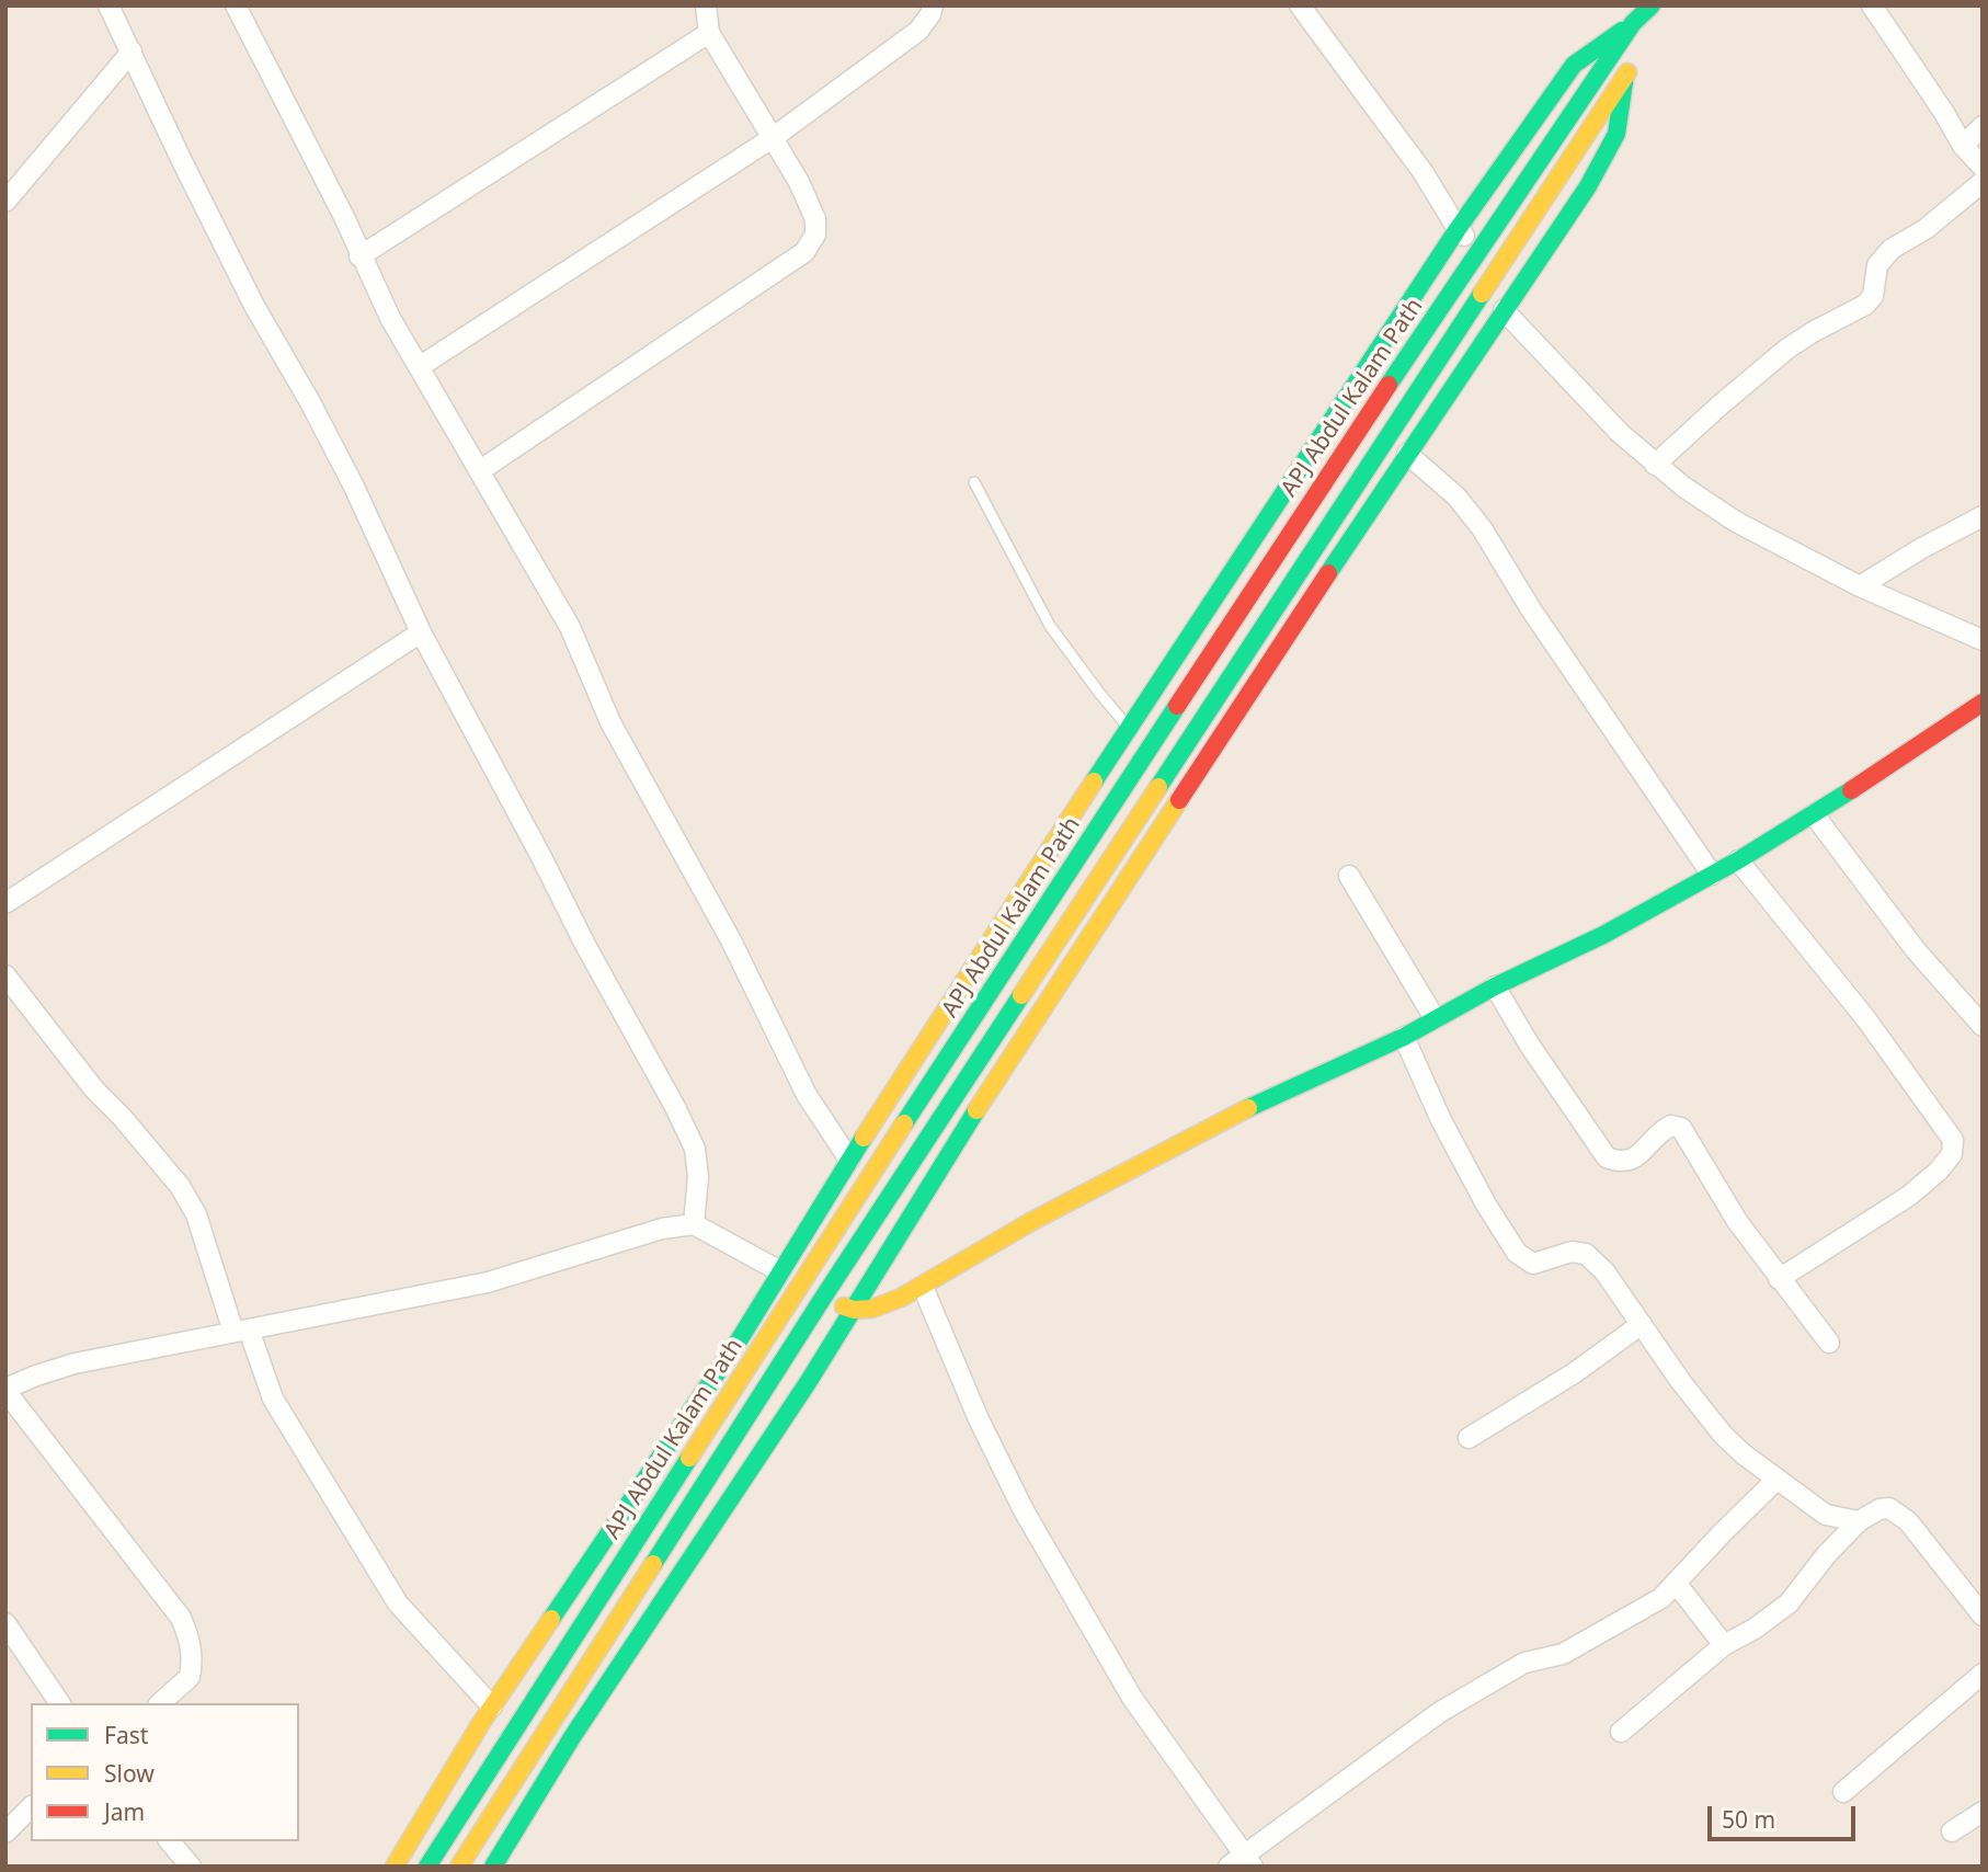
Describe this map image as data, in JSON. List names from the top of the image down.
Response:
{
  "streets": {
    "main road": ["APJ Abdul Kalam Path"]
  },
  "legend": ["Fast", "Slow", "Jam"],
  "scale_bar": "50 m"
}
